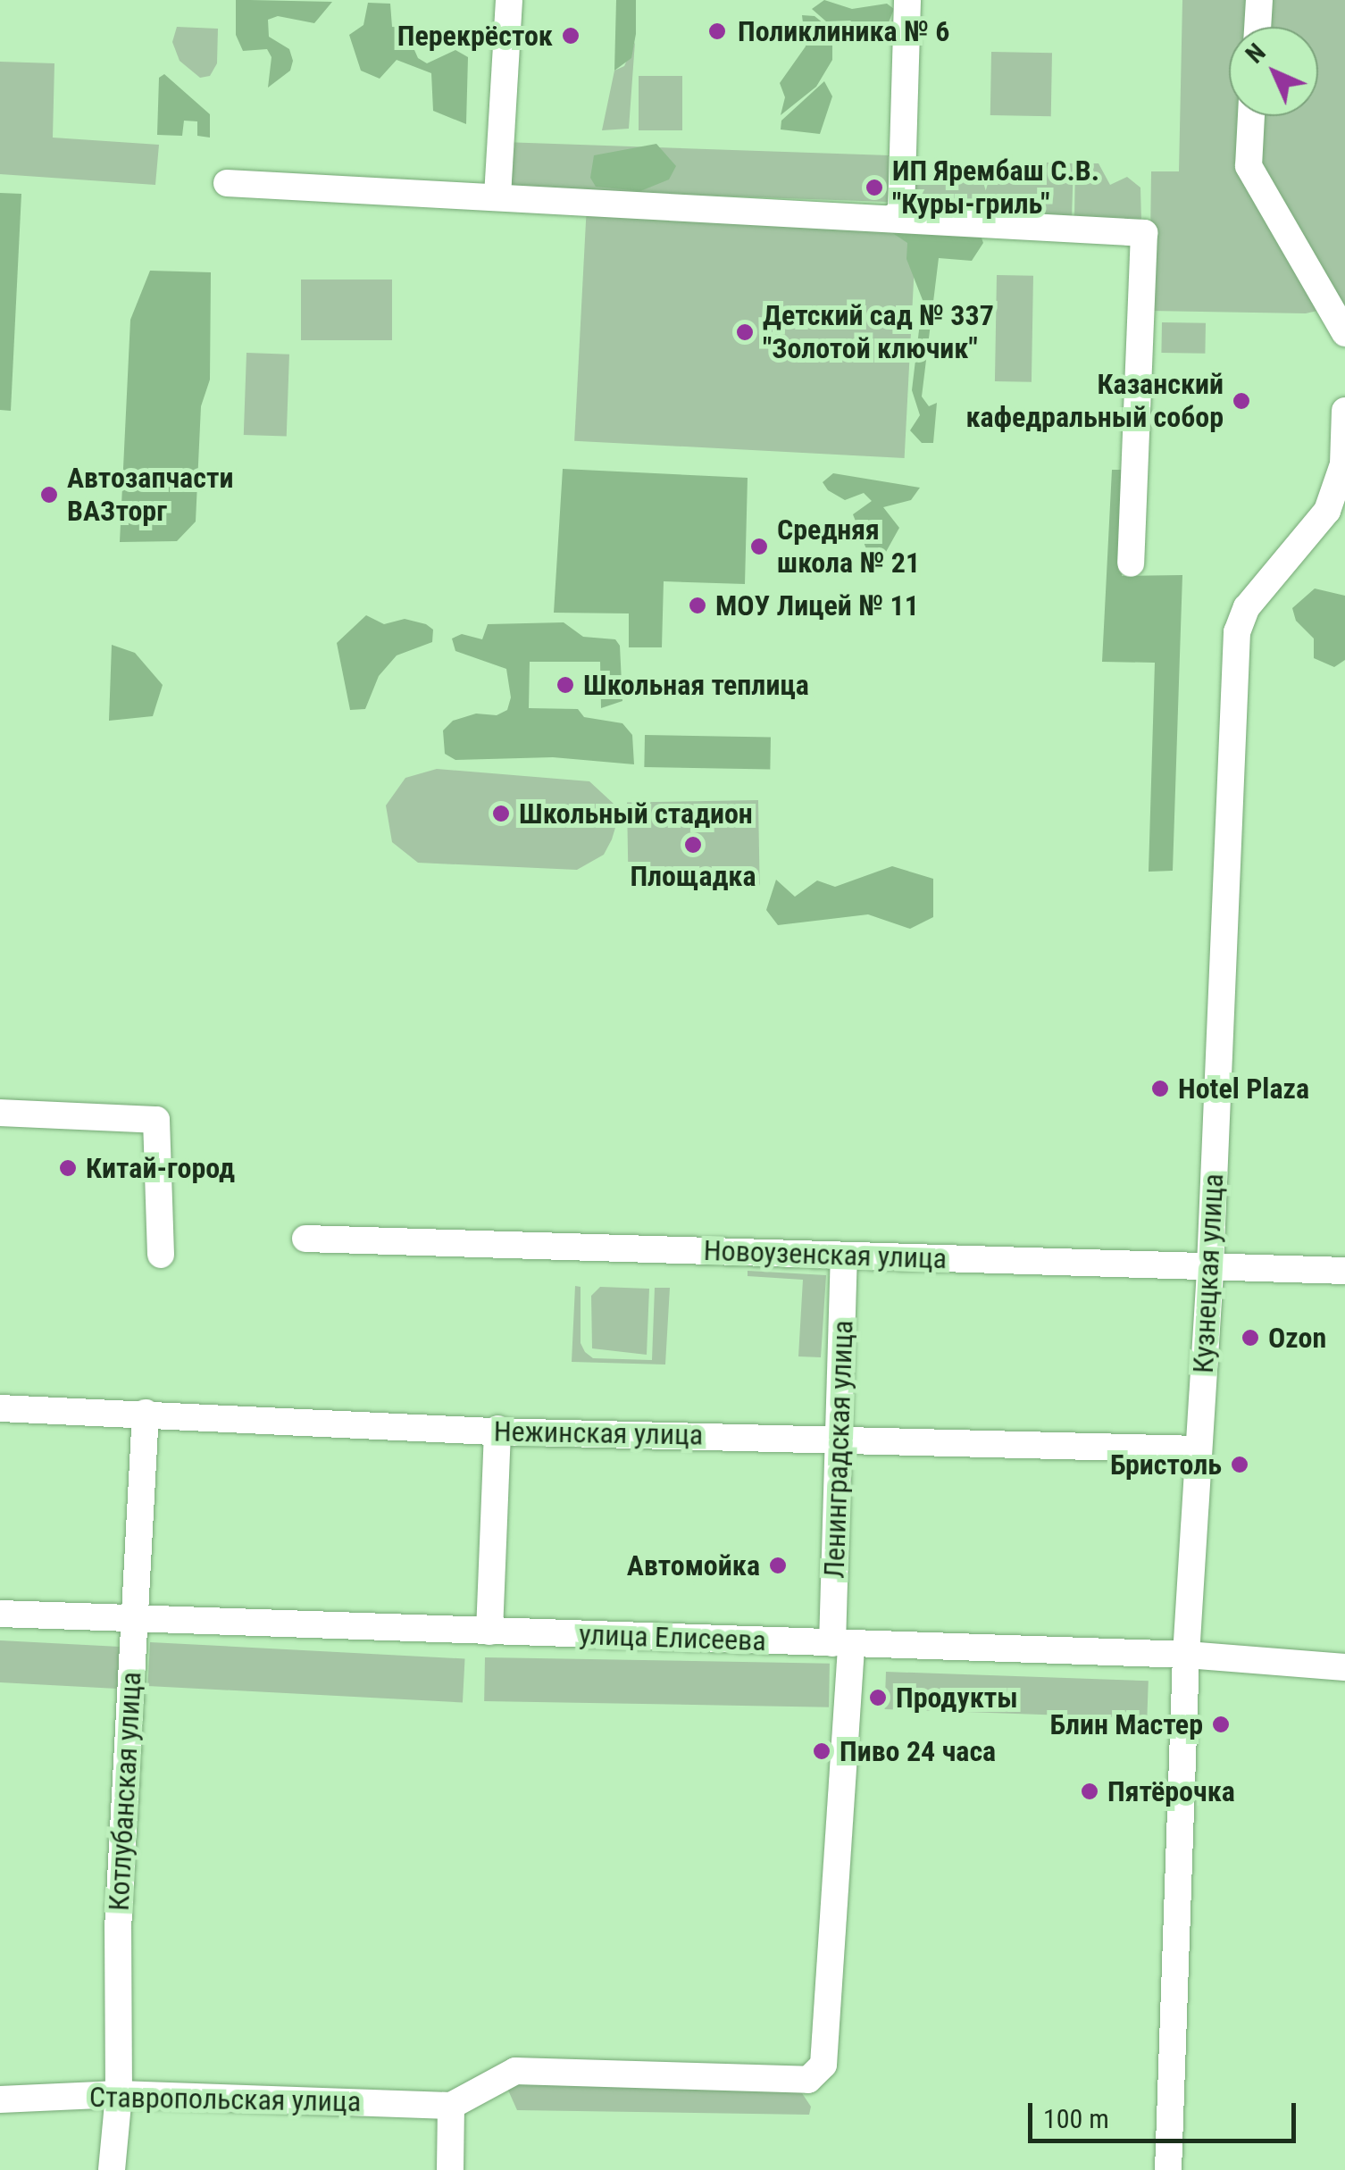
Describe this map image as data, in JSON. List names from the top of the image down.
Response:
{
  "streets": {
    "street": [
      "Новоузенская улица",
      "Кузнецкая улица",
      "Нежинская улица",
      "Ленинградская улица",
      "улица Елисеева",
      "Котлубанская улица",
      "Ставропольская улица"
    ]
  },
  "crossings": [
    ["Новоузенская улица", "Кузнецкая улица"],
    ["Новоузенская улица", "Ленинградская улица"],
    ["Кузнецкая улица", "Нежинская улица"],
    ["Кузнецкая улица", "улица Елисеева"],
    ["Нежинская улица", "Ленинградская улица"],
    ["Нежинская улица", "Котлубанская улица"],
    ["Ленинградская улица", "улица Елисеева"],
    ["Ленинградская улица", "Ставропольская улица"],
    ["улица Елисеева", "Котлубанская улица"],
    ["Котлубанская улица", "Ставропольская улица"]
  ],
  "places": [
    "Поликлиника № 6",
    "Перекрёсток",
    "ИП Ярембаш С.В. \"Куры-гриль\"",
    "Детский сад № 337 \"Золотой ключик\"",
    "Казанский кафедральный собор",
    "Автозапчасти ВАЗторг",
    "Средняя школа № 21",
    "МОУ Лицей № 11",
    "Школьная теплица",
    "Школьный стадион",
    "Площадка",
    "Hotel Plaza",
    "Китай-город",
    "Ozon",
    "Бристоль",
    "Автомойка",
    "Продукты",
    "Блин Мастер",
    "Пиво 24 часа",
    "Пятёрочка"
  ],
  "scale_bar": "100 m",
  "north": "top left"
}
